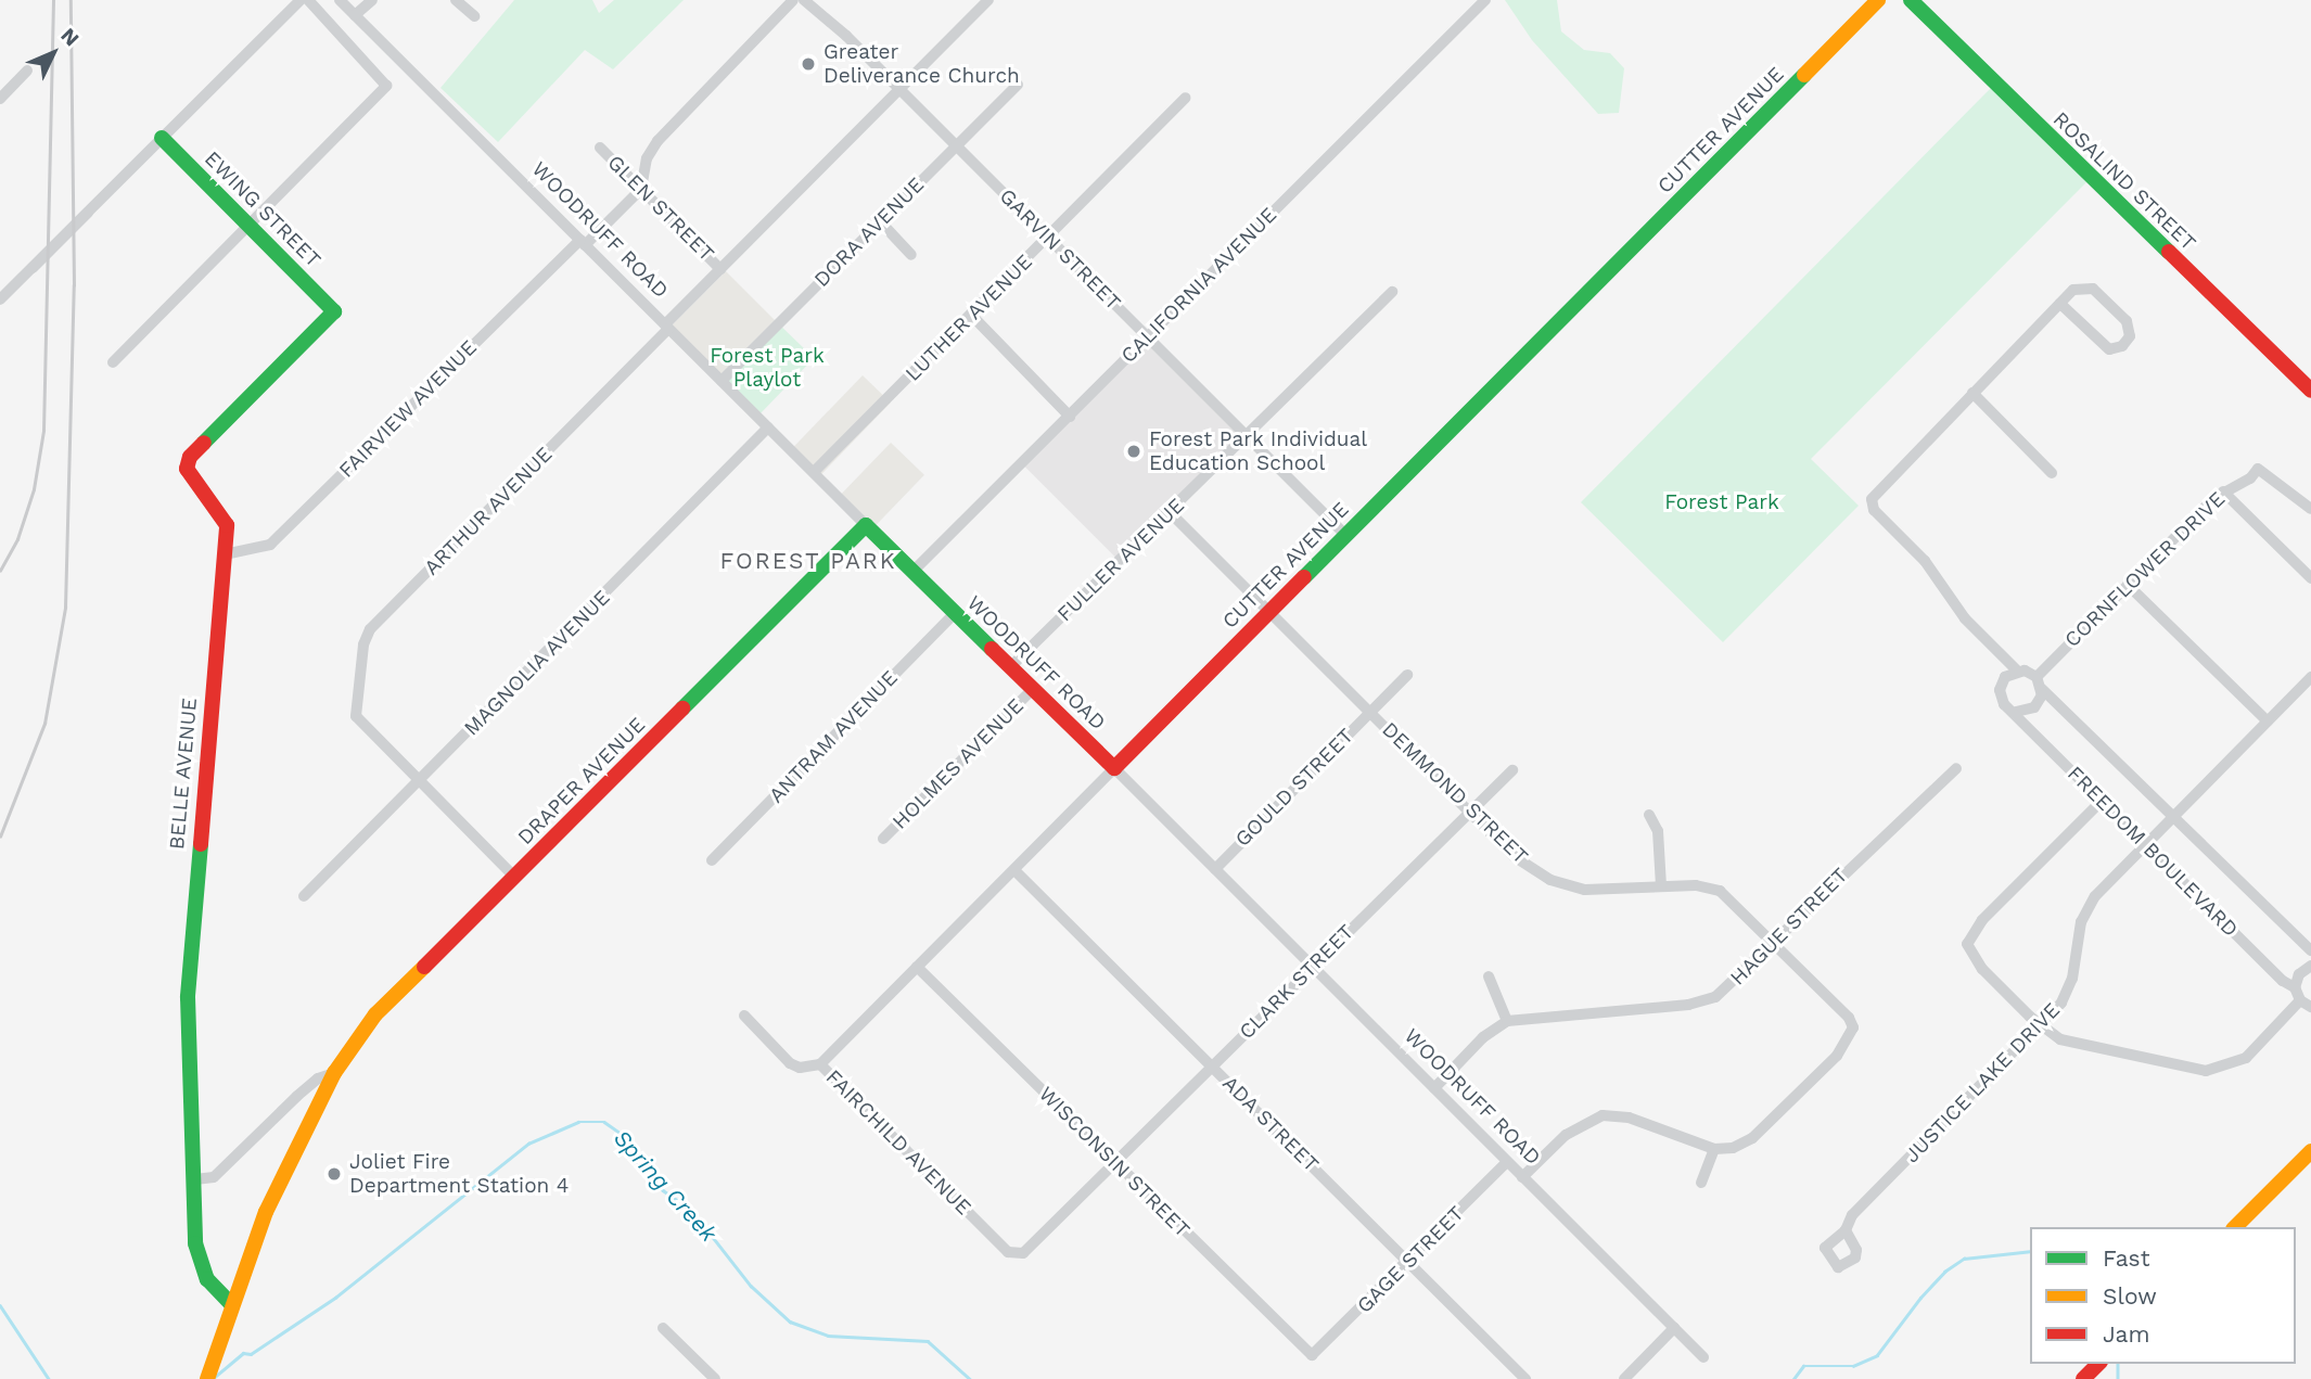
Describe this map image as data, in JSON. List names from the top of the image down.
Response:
{
  "streets": {
    "street": [
      "CUTTER AVENUE",
      "ROSALIND STREET",
      "GLEN STREET",
      "EWING STREET",
      "WOODRUFF ROAD",
      "DORA AVENUE",
      "GARVIN STREET",
      "CALIFORNIA AVENUE",
      "LUTHER AVENUE",
      "FAIRVIEW AVENUE",
      "ARTHUR AVENUE",
      "FULLER AVENUE",
      "CORNFLOWER DRIVE",
      "MAGNOLIA AVENUE",
      "ANTRAM AVENUE",
      "HOLMES AVENUE",
      "BELLE AVENUE",
      "DRAPER AVENUE",
      "GOULD STREET",
      "DEMMOND STREET",
      "FREEDOM BOULEVARD",
      "HAGUE STREET",
      "CLARK STREET",
      "JUSTICE LAKE DRIVE",
      "ADA STREET",
      "FAIRCHILD AVENUE",
      "WISCONSIN STREET",
      "GAGE STREET"
    ]
  },
  "crossings": [
    ["CUTTER AVENUE", "WOODRUFF ROAD"],
    ["CUTTER AVENUE", "GARVIN STREET"],
    ["CUTTER AVENUE", "DEMMOND STREET"],
    ["CUTTER AVENUE", "ADA STREET"],
    ["CUTTER AVENUE", "FAIRCHILD AVENUE"],
    ["CUTTER AVENUE", "WISCONSIN STREET"],
    ["GLEN STREET", "FAIRVIEW AVENUE"],
    ["GLEN STREET", "ARTHUR AVENUE"],
    ["EWING STREET", "BELLE AVENUE"],
    ["WOODRUFF ROAD", "DORA AVENUE"],
    ["WOODRUFF ROAD", "CALIFORNIA AVENUE"],
    ["WOODRUFF ROAD", "LUTHER AVENUE"],
    ["WOODRUFF ROAD", "FAIRVIEW AVENUE"],
    ["WOODRUFF ROAD", "ARTHUR AVENUE"],
    ["WOODRUFF ROAD", "FULLER AVENUE"],
    ["WOODRUFF ROAD", "MAGNOLIA AVENUE"],
    ["WOODRUFF ROAD", "ANTRAM AVENUE"],
    ["WOODRUFF ROAD", "HOLMES AVENUE"],
    ["WOODRUFF ROAD", "DRAPER AVENUE"],
    ["WOODRUFF ROAD", "GOULD STREET"],
    ["WOODRUFF ROAD", "CLARK STREET"],
    ["WOODRUFF ROAD", "GAGE STREET"],
    ["DORA AVENUE", "GARVIN STREET"],
    ["GARVIN STREET", "CALIFORNIA AVENUE"],
    ["GARVIN STREET", "LUTHER AVENUE"],
    ["GARVIN STREET", "ARTHUR AVENUE"],
    ["GARVIN STREET", "FULLER AVENUE"],
    ["FAIRVIEW AVENUE", "BELLE AVENUE"],
    ["ARTHUR AVENUE", "MAGNOLIA AVENUE"],
    ["FULLER AVENUE", "DEMMOND STREET"],
    ["CORNFLOWER DRIVE", "FREEDOM BOULEVARD"],
    ["BELLE AVENUE", "DRAPER AVENUE"],
    ["GOULD STREET", "DEMMOND STREET"],
    ["DEMMOND STREET", "HAGUE STREET"],
    ["DEMMOND STREET", "CLARK STREET"],
    ["FREEDOM BOULEVARD", "JUSTICE LAKE DRIVE"],
    ["CLARK STREET", "ADA STREET"],
    ["CLARK STREET", "FAIRCHILD AVENUE"],
    ["CLARK STREET", "WISCONSIN STREET"],
    ["ADA STREET", "GAGE STREET"],
    ["WISCONSIN STREET", "GAGE STREET"]
  ],
  "districts": ["FOREST PARK"],
  "water": ["Spring Creek"],
  "parks": ["Forest Park Playlot", "Forest Park"],
  "places": ["Greater Deliverance Church", "Forest Park Individual Education School", "Joliet Fire Department Station 4"],
  "legend": ["Fast", "Slow", "Jam"],
  "north": "top right"
}
